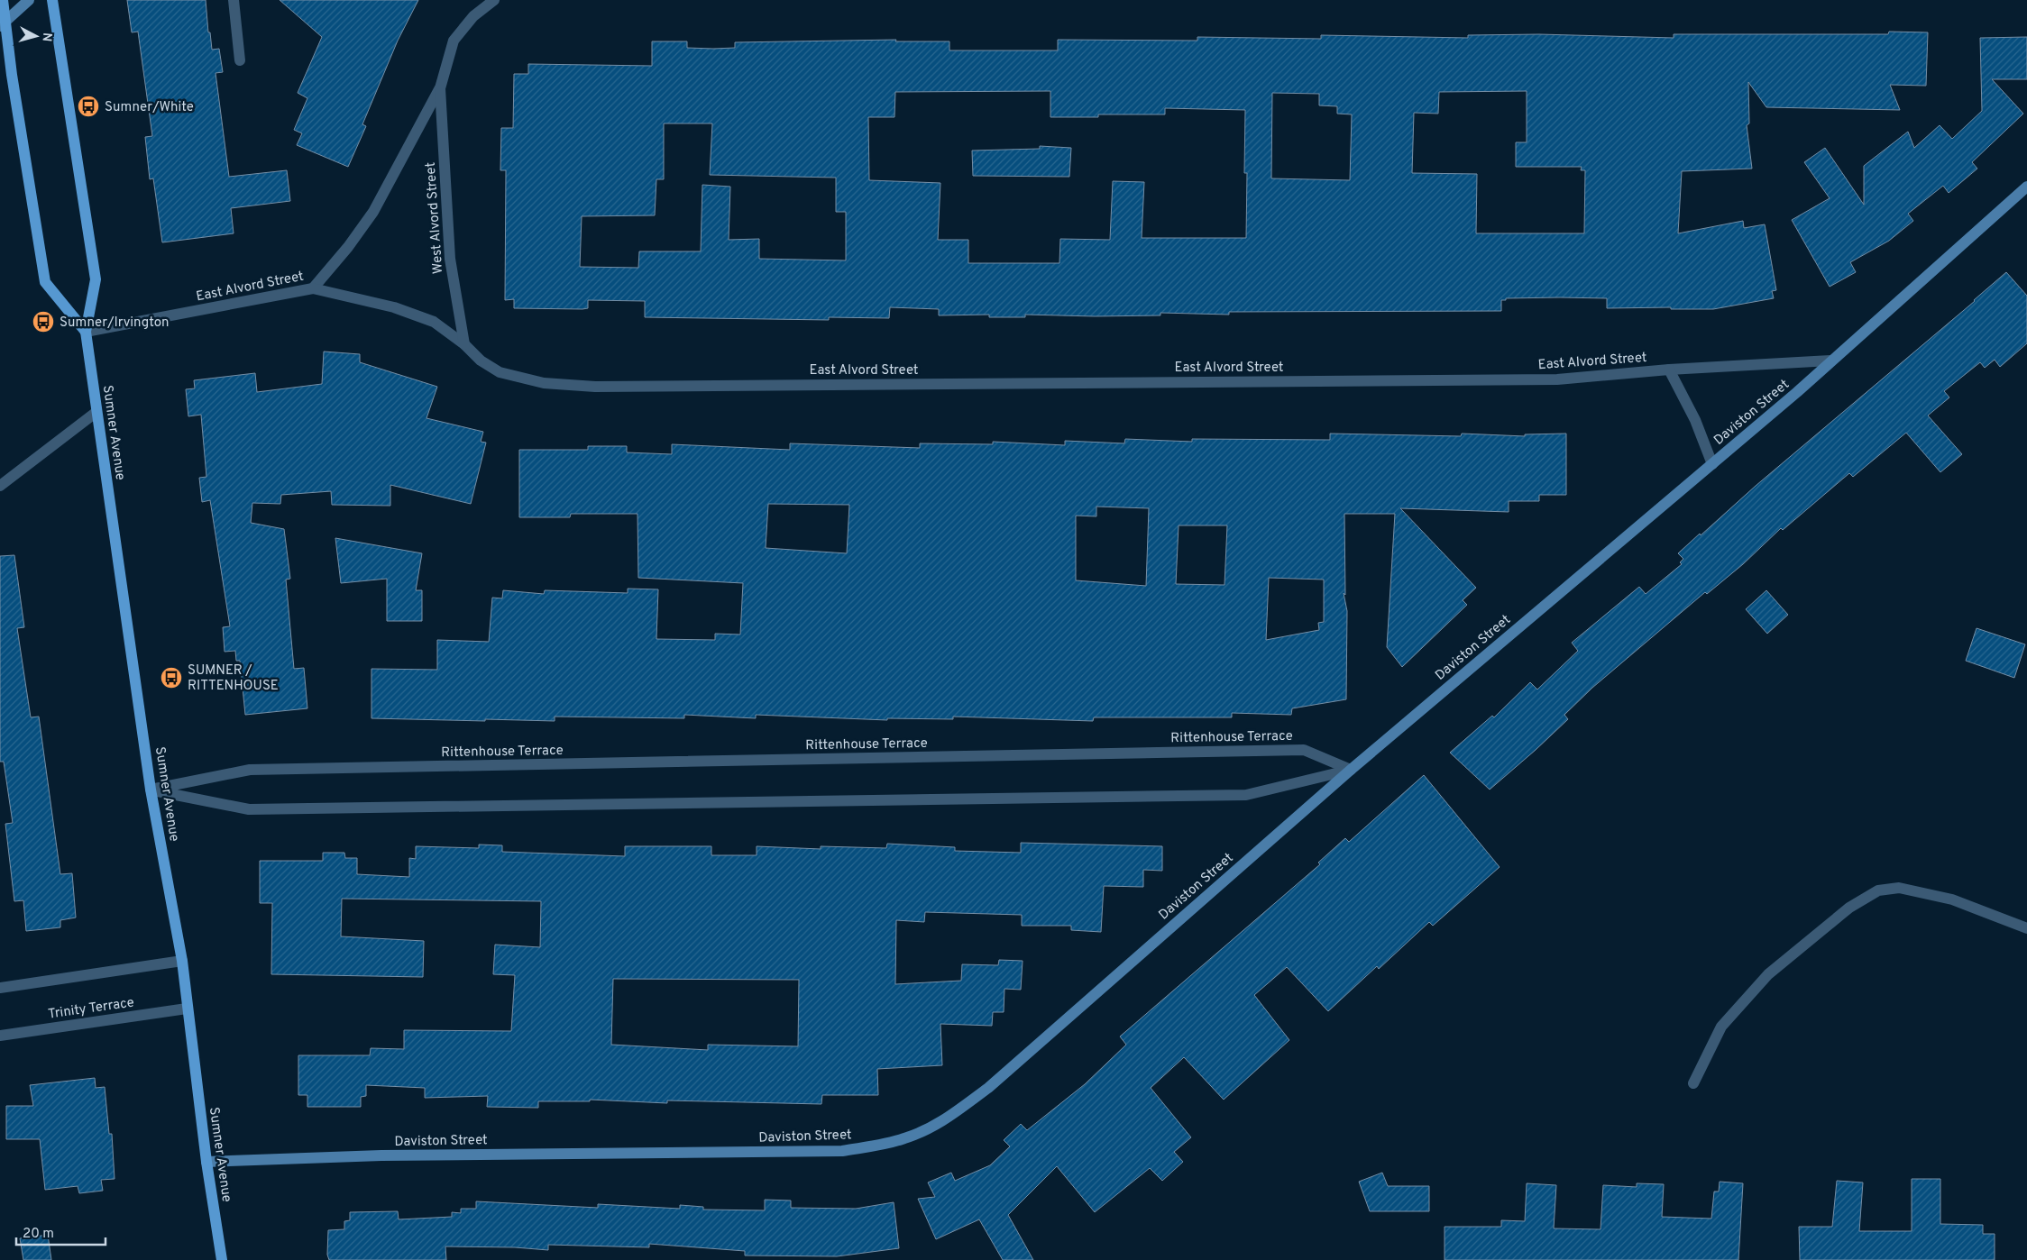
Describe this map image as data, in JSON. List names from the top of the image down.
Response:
{
  "streets": {
    "main road": ["Daviston Street", "Sumner Avenue"],
    "street": [
      "West Alvord Street",
      "East Alvord Street",
      "Rittenhouse Terrace",
      "Trinity Terrace"
    ]
  },
  "crossings": [
    ["West Alvord Street", "East Alvord Street"],
    ["East Alvord Street", "Daviston Street"],
    ["East Alvord Street", "Sumner Avenue"],
    ["Daviston Street", "Sumner Avenue"],
    ["Daviston Street", "Rittenhouse Terrace"],
    ["Sumner Avenue", "Rittenhouse Terrace"],
    ["Sumner Avenue", "Trinity Terrace"]
  ],
  "places": {
    "bus stop": ["Sumner/White", "Sumner/Irvington", "SUMNER / RITTENHOUSE"]
  },
  "scale_bar": "20 m",
  "north": "right"
}
